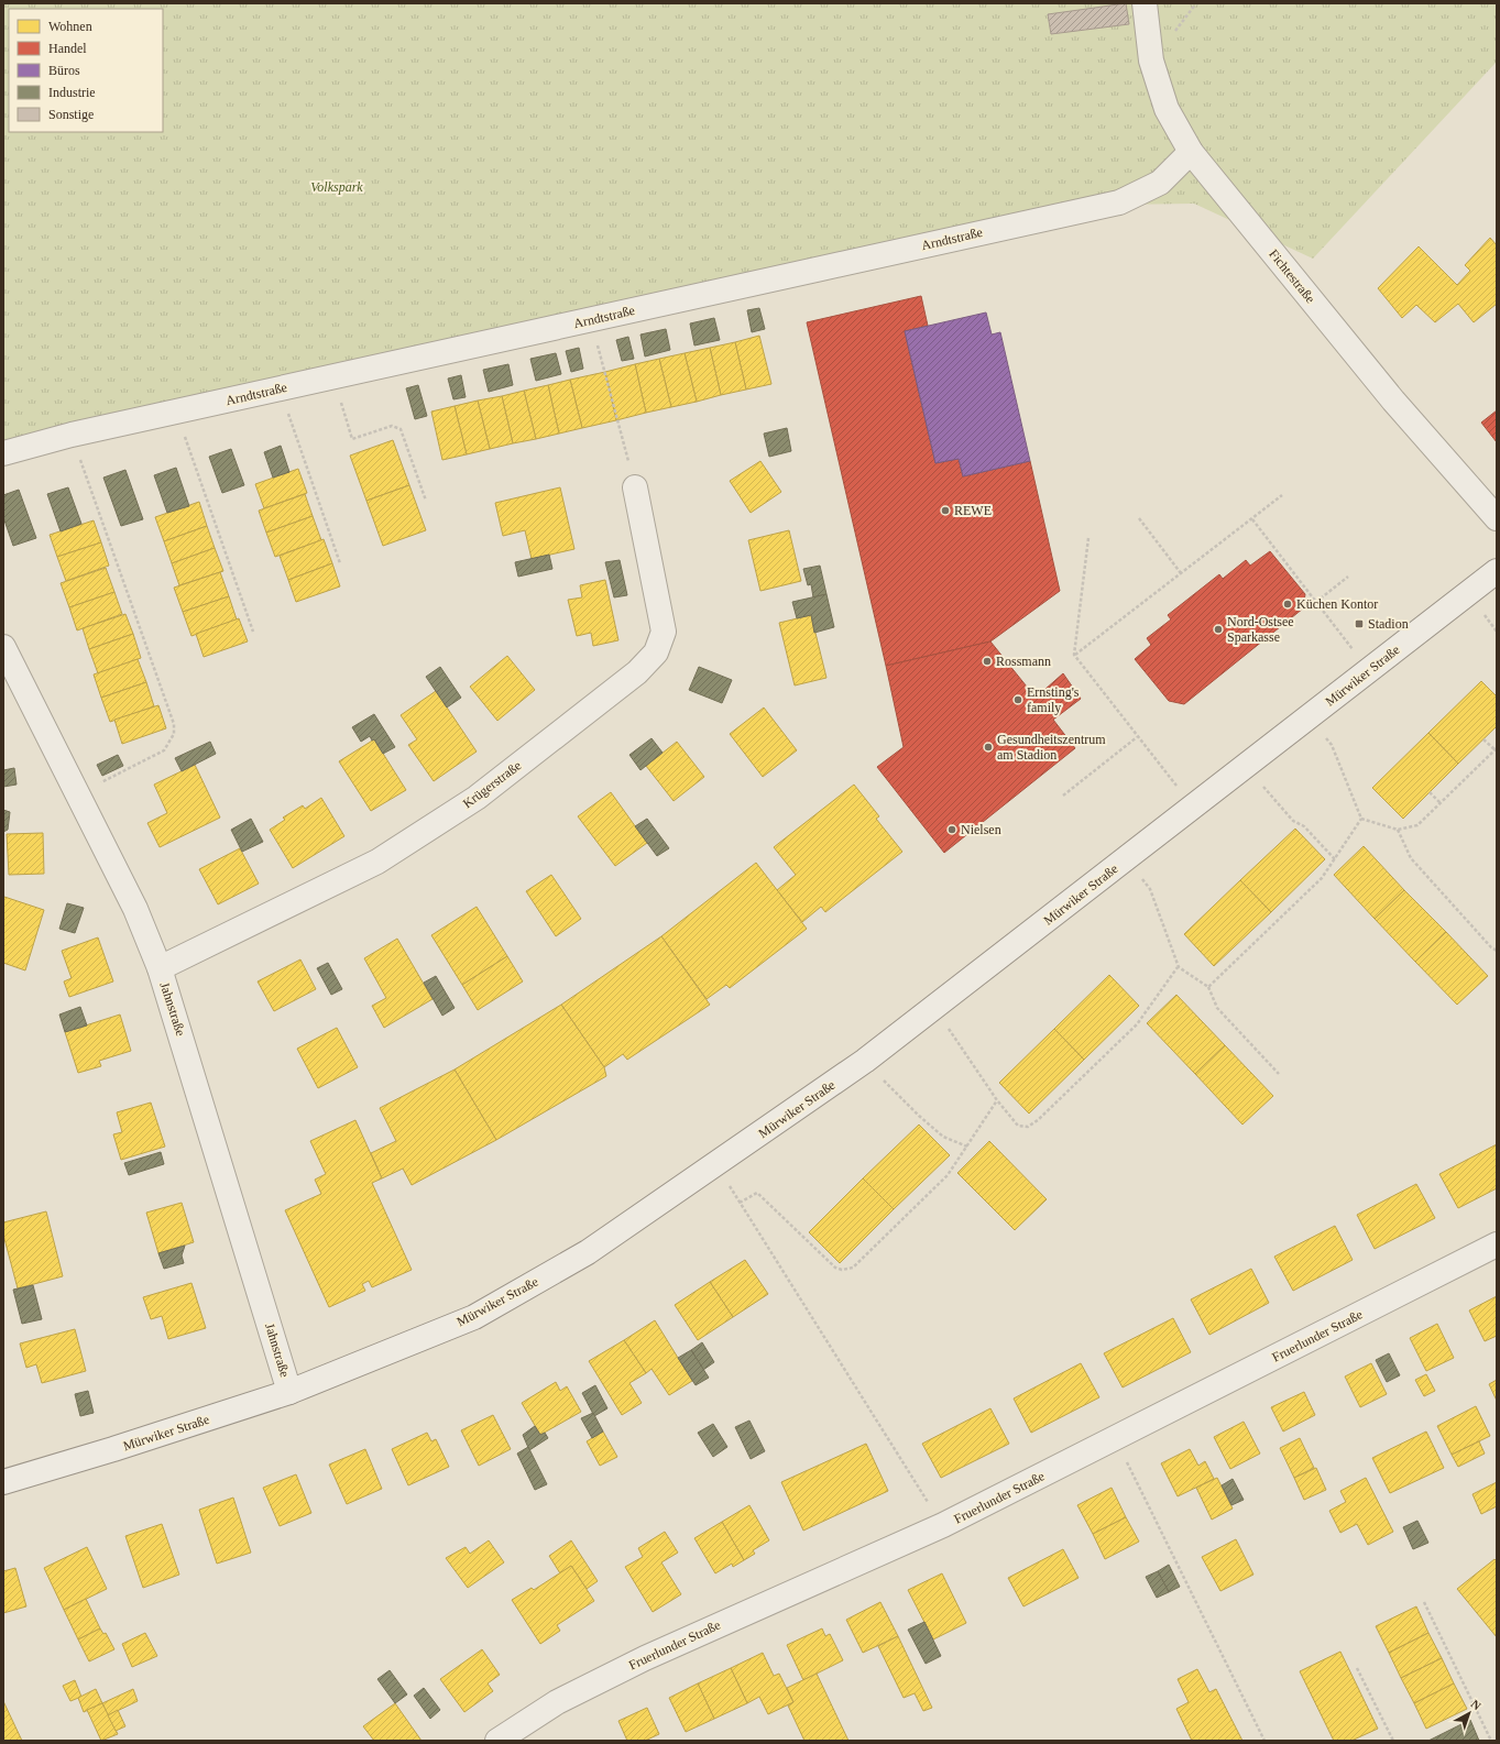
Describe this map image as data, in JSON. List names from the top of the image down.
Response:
{
  "streets": {
    "street": [
      "Arndtstraße",
      "Fichtestraße",
      "Mürwiker Straße",
      "Krügerstraße",
      "Jahnstraße",
      "Fruerlunder Straße"
    ]
  },
  "crossings": [
    ["Arndtstraße", "Fichtestraße"],
    ["Mürwiker Straße", "Jahnstraße"],
    ["Krügerstraße", "Jahnstraße"]
  ],
  "parks": ["Volkspark"],
  "places": {
    "other": [
      "REWE",
      "Küchen Kontor",
      "Nord-Ostsee Sparkasse",
      "Rossmann",
      "Ernsting's family",
      "Gesundheitszentrum am Stadion",
      "Nielsen"
    ],
    "transit": ["Stadion"]
  },
  "legend": [
    "Wohnen",
    "Handel",
    "Büros",
    "Industrie",
    "Sonstige"
  ],
  "north": "top right"
}
